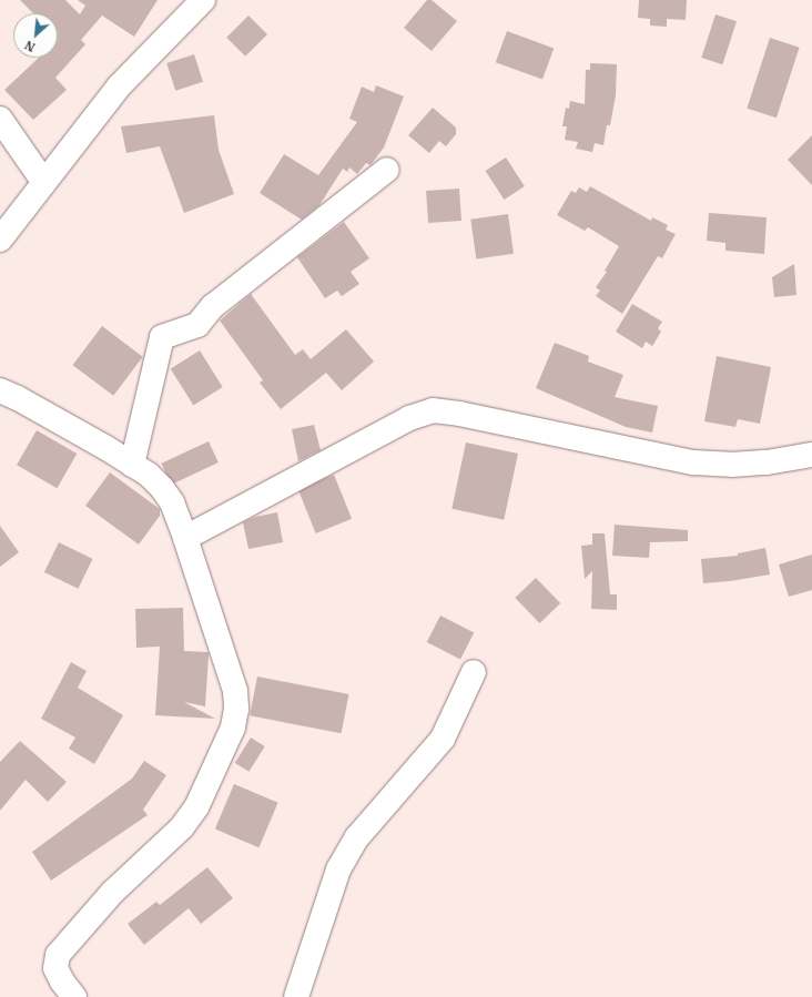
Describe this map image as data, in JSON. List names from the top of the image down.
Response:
{
  "north": "bottom left"
}
